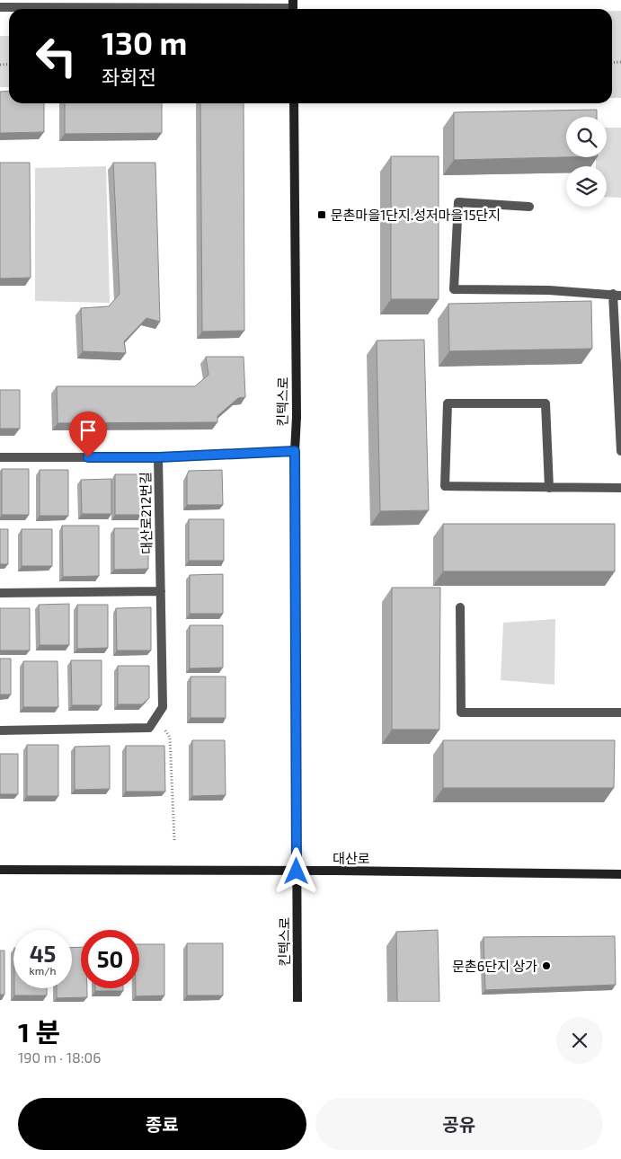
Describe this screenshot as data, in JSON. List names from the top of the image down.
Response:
{
  "streets": {
    "main road": ["킨텍스로", "대산로"],
    "street": ["대산로212번길"]
  },
  "crossings": [
    ["킨텍스로", "대산로"]
  ],
  "places": {
    "transit": ["문촌마을1단지.성저마을15단지"],
    "other": ["문촌6단지 상가"]
  },
  "page": {
    "turn": ["130 m", "좌회전"],
    "speed": "45 km/h",
    "limit": "50",
    "heading": ["1 분", "190 m · 18:06"],
    "buttons": ["종료", "공유"]
  }
}
